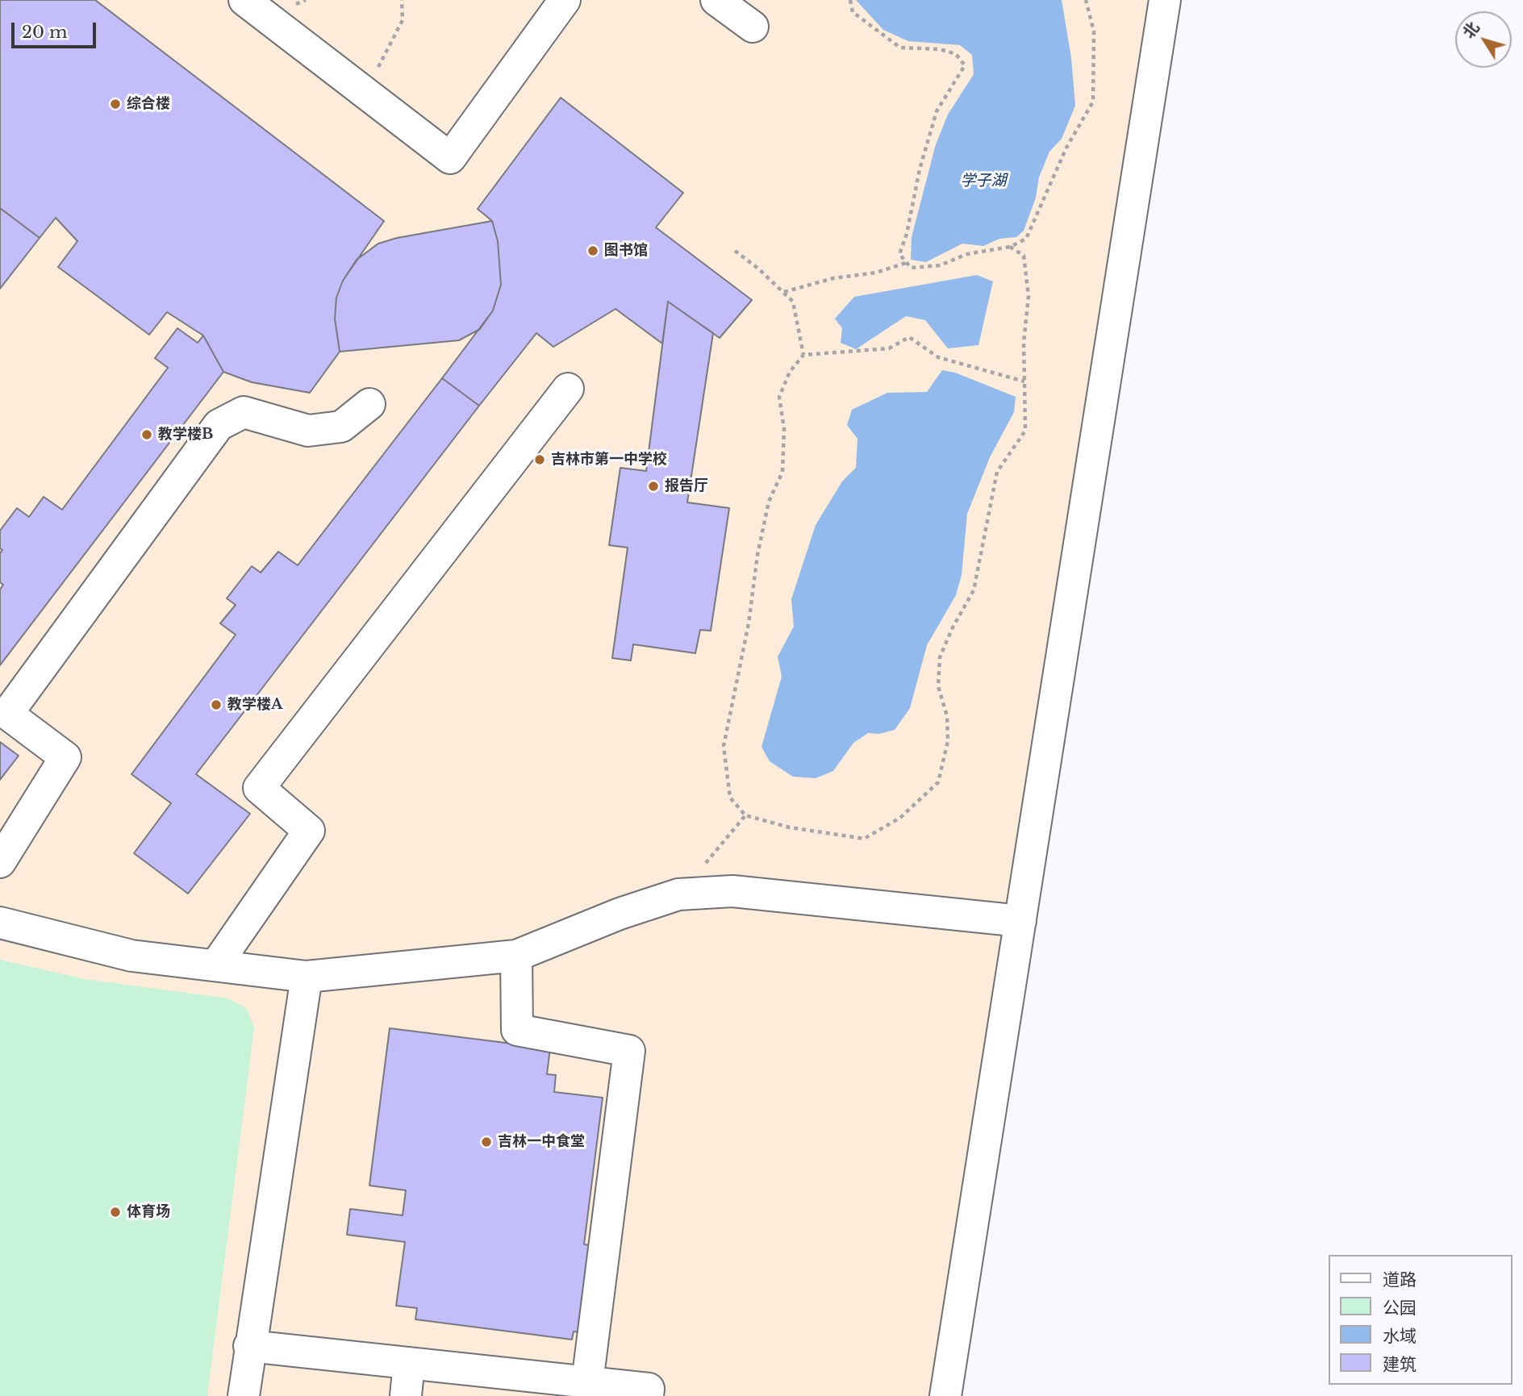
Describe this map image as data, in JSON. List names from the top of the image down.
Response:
{
  "water": ["学子湖"],
  "places": [
    "综合楼",
    "图书馆",
    "教学楼B",
    "吉林市第一中学校",
    "报告厅",
    "教学楼A",
    "吉林一中食堂",
    "体育场"
  ],
  "legend": [
    "道路",
    "公园",
    "水域",
    "建筑"
  ],
  "scale_bar": "20 m",
  "north": "top left"
}
